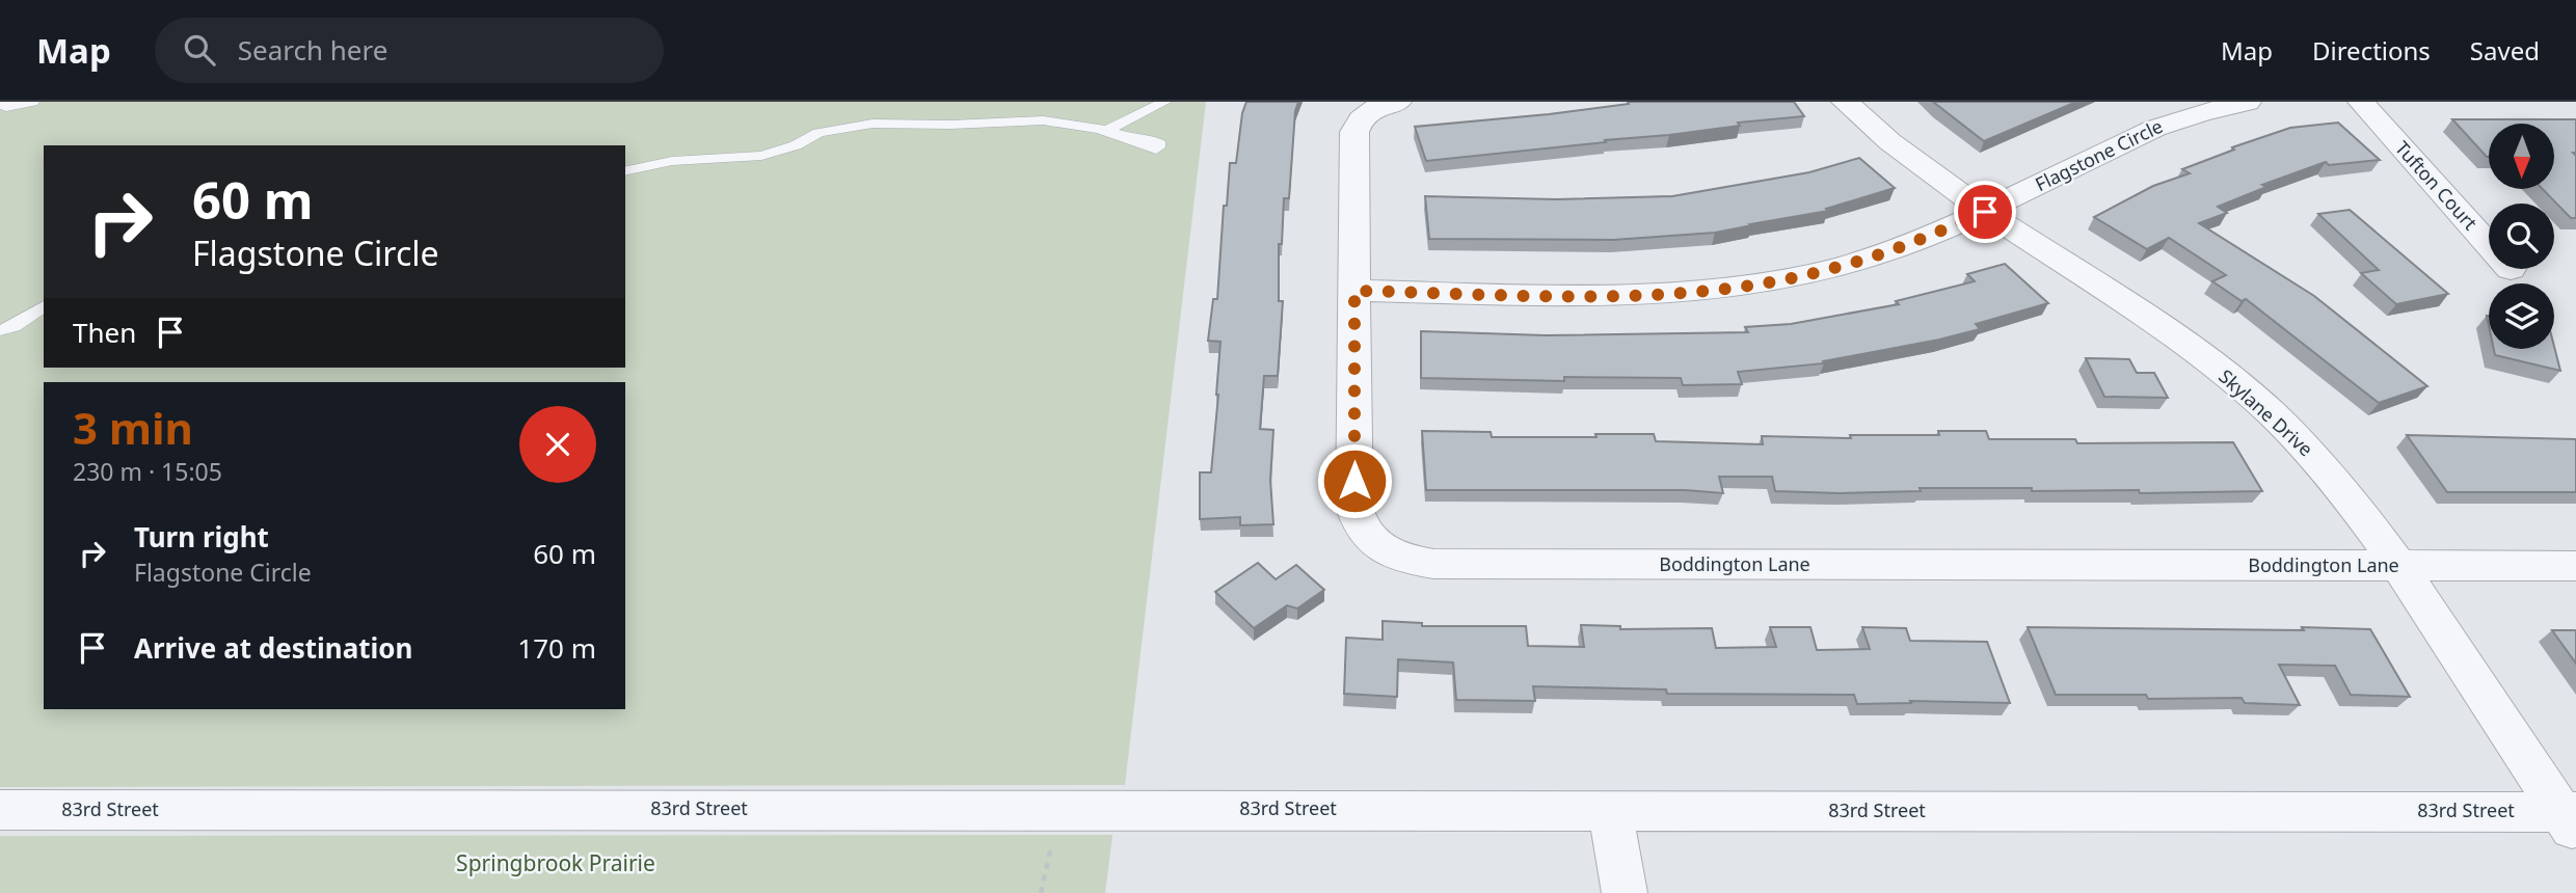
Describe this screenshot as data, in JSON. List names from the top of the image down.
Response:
{
  "streets": {
    "street": [
      "Flagstone Circle",
      "Tufton Court",
      "Skylane Drive",
      "Boddington Lane",
      "83rd Street"
    ]
  },
  "crossings": [
    ["Flagstone Circle", "Skylane Drive"],
    ["Flagstone Circle", "Boddington Lane"],
    ["Skylane Drive", "Boddington Lane"],
    ["Skylane Drive", "83rd Street"]
  ],
  "parks": ["Springbrook Prairie"],
  "north": "bottom",
  "page": {
    "header": "Map",
    "search": "Search here",
    "nav": ["Map", "Directions", "Saved"],
    "turn": ["60 m", "Flagstone Circle"],
    "then": "Then",
    "heading": ["3 min", "230 m · 15:05"],
    "list": [
      {
        "name": "Turn right",
        "note": "Flagstone Circle",
        "value": "60 m"
      },
      {
        "name": "Arrive at destination",
        "value": "170 m"
      }
    ]
  }
}
